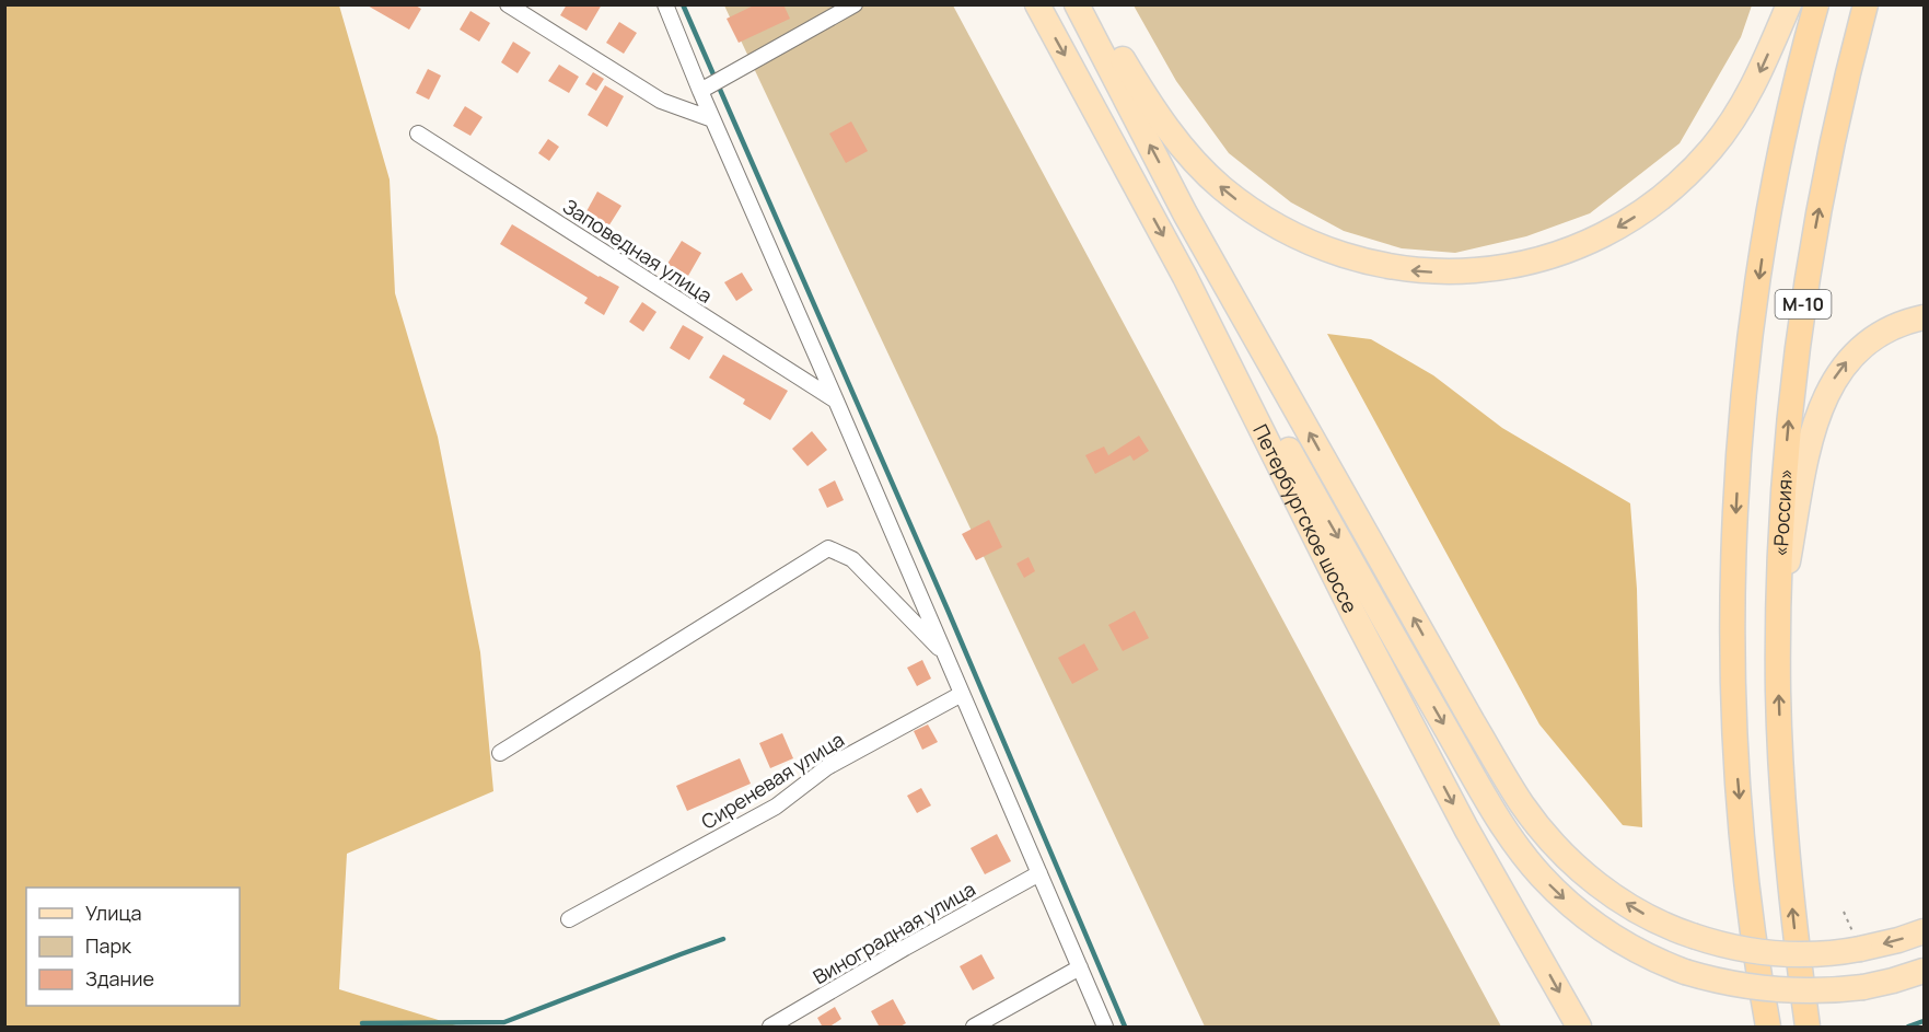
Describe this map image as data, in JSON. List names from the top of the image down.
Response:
{
  "streets": {
    "highway": ["М-10", "«Россия»"],
    "main road": ["Петербургское шоссе"],
    "street": ["Заповедная улица", "Сиреневая улица", "Виноградная улица"]
  },
  "legend": ["Улица", "Парк", "Здание"]
}
